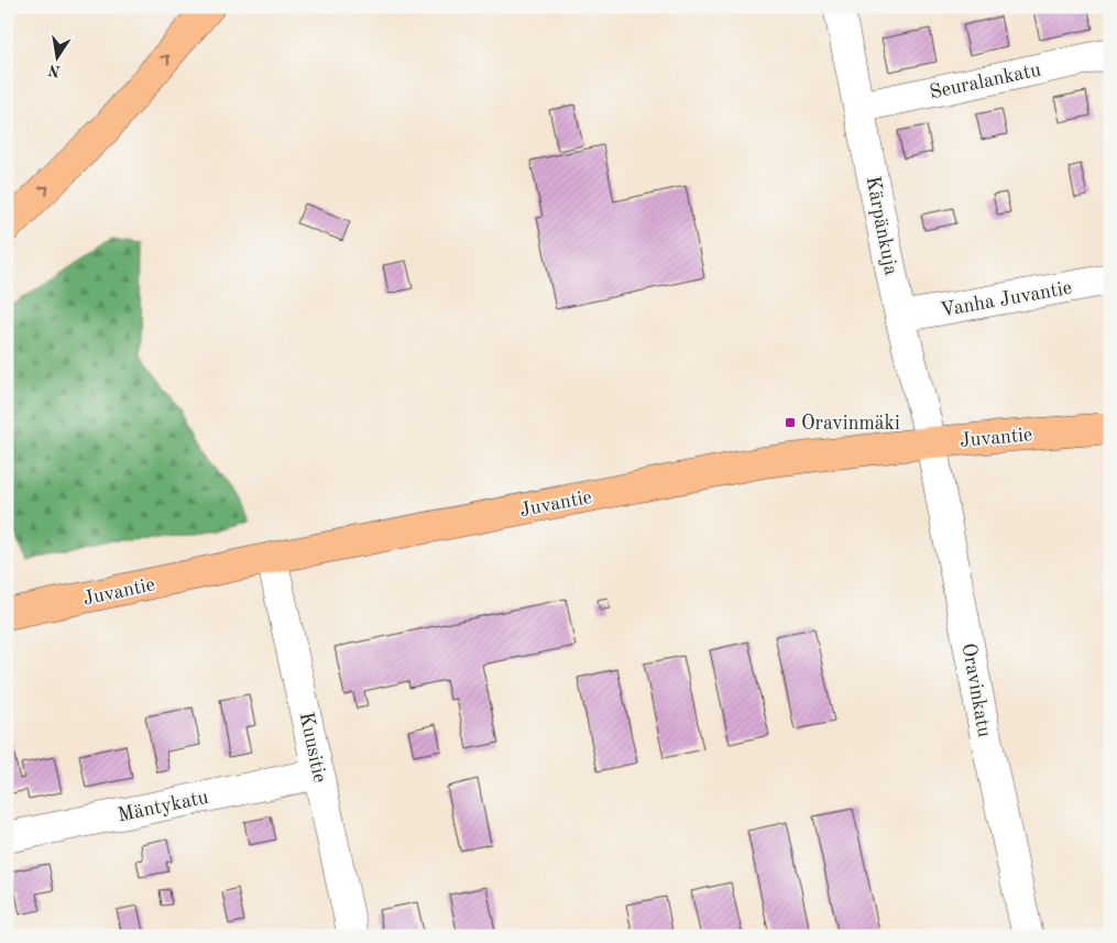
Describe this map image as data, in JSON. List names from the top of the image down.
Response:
{
  "streets": {
    "main road": ["Juvantie"],
    "street": [
      "Seuralankatu",
      "Kärpänkuja",
      "Vanha Juvantie",
      "Oravinkatu",
      "Kuusitie",
      "Mäntykatu"
    ]
  },
  "crossings": [
    ["Seuralankatu", "Kärpänkuja"],
    ["Kärpänkuja", "Vanha Juvantie"],
    ["Kärpänkuja", "Juvantie"],
    ["Kärpänkuja", "Oravinkatu"],
    ["Juvantie", "Oravinkatu"],
    ["Juvantie", "Kuusitie"],
    ["Kuusitie", "Mäntykatu"]
  ],
  "places": {
    "transit": ["Oravinmäki"]
  },
  "north": "bottom"
}
